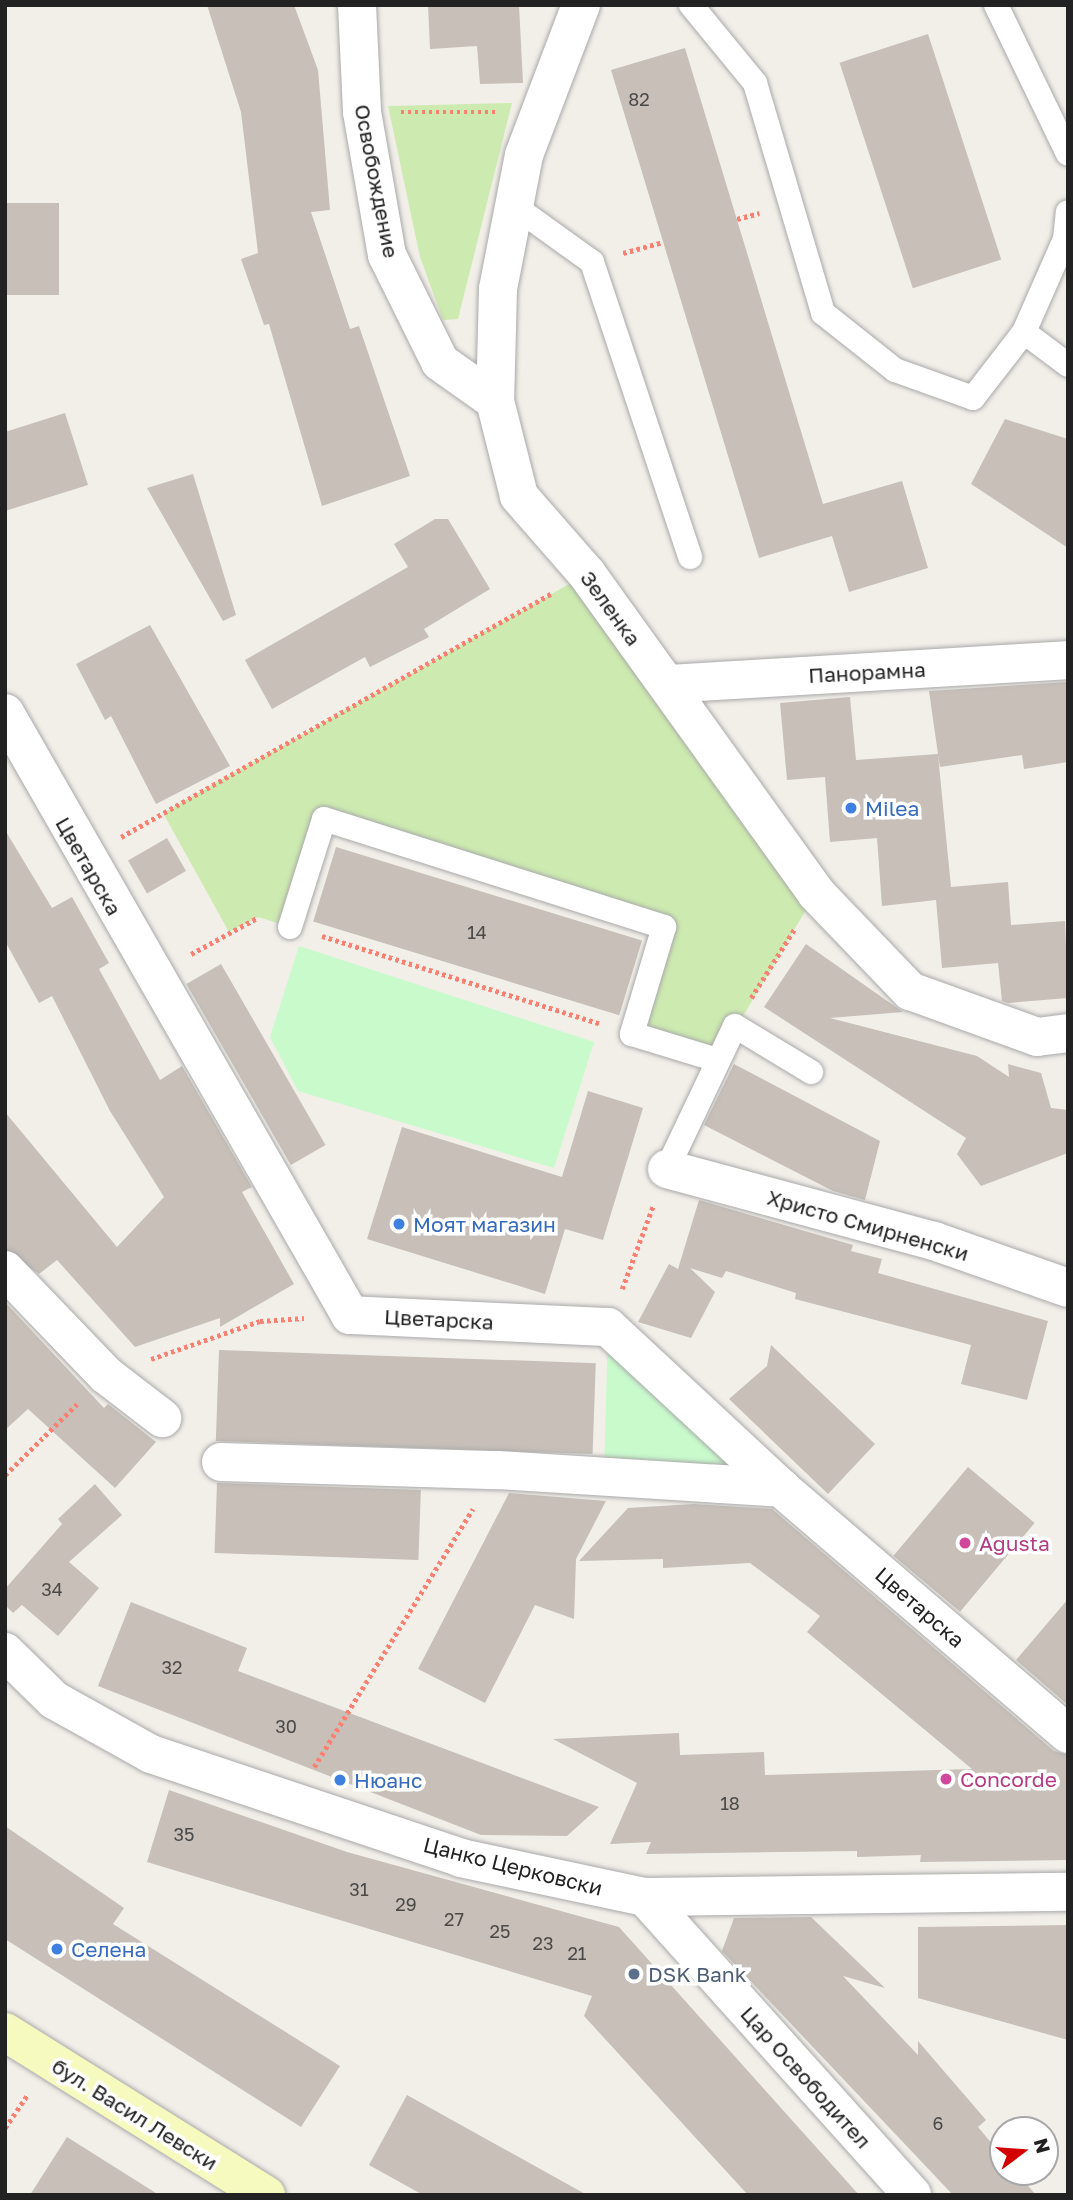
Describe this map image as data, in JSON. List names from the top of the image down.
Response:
{
  "streets": {
    "main road": ["бул. Васил Левски"],
    "street": [
      "Освобождение",
      "Зеленка",
      "Панорамна",
      "Цветарска",
      "Христо Смирненски",
      "Цанко Церковски",
      "Цар Освободител"
    ]
  },
  "crossings": [
    ["Освобождение", "Зеленка"],
    ["Зеленка", "Панорамна"],
    ["Цанко Церковски", "Цар Освободител"]
  ],
  "places": [
    "Milea",
    "Моят магазин",
    "Agusta",
    "Concorde",
    "Нюанс",
    "Селена",
    "DSK Bank"
  ],
  "house_numbers": [
    "82",
    "14",
    "34",
    "32",
    "30",
    "18",
    "35",
    "31",
    "29",
    "27",
    "25",
    "23",
    "21",
    "6"
  ],
  "north": "right"
}
